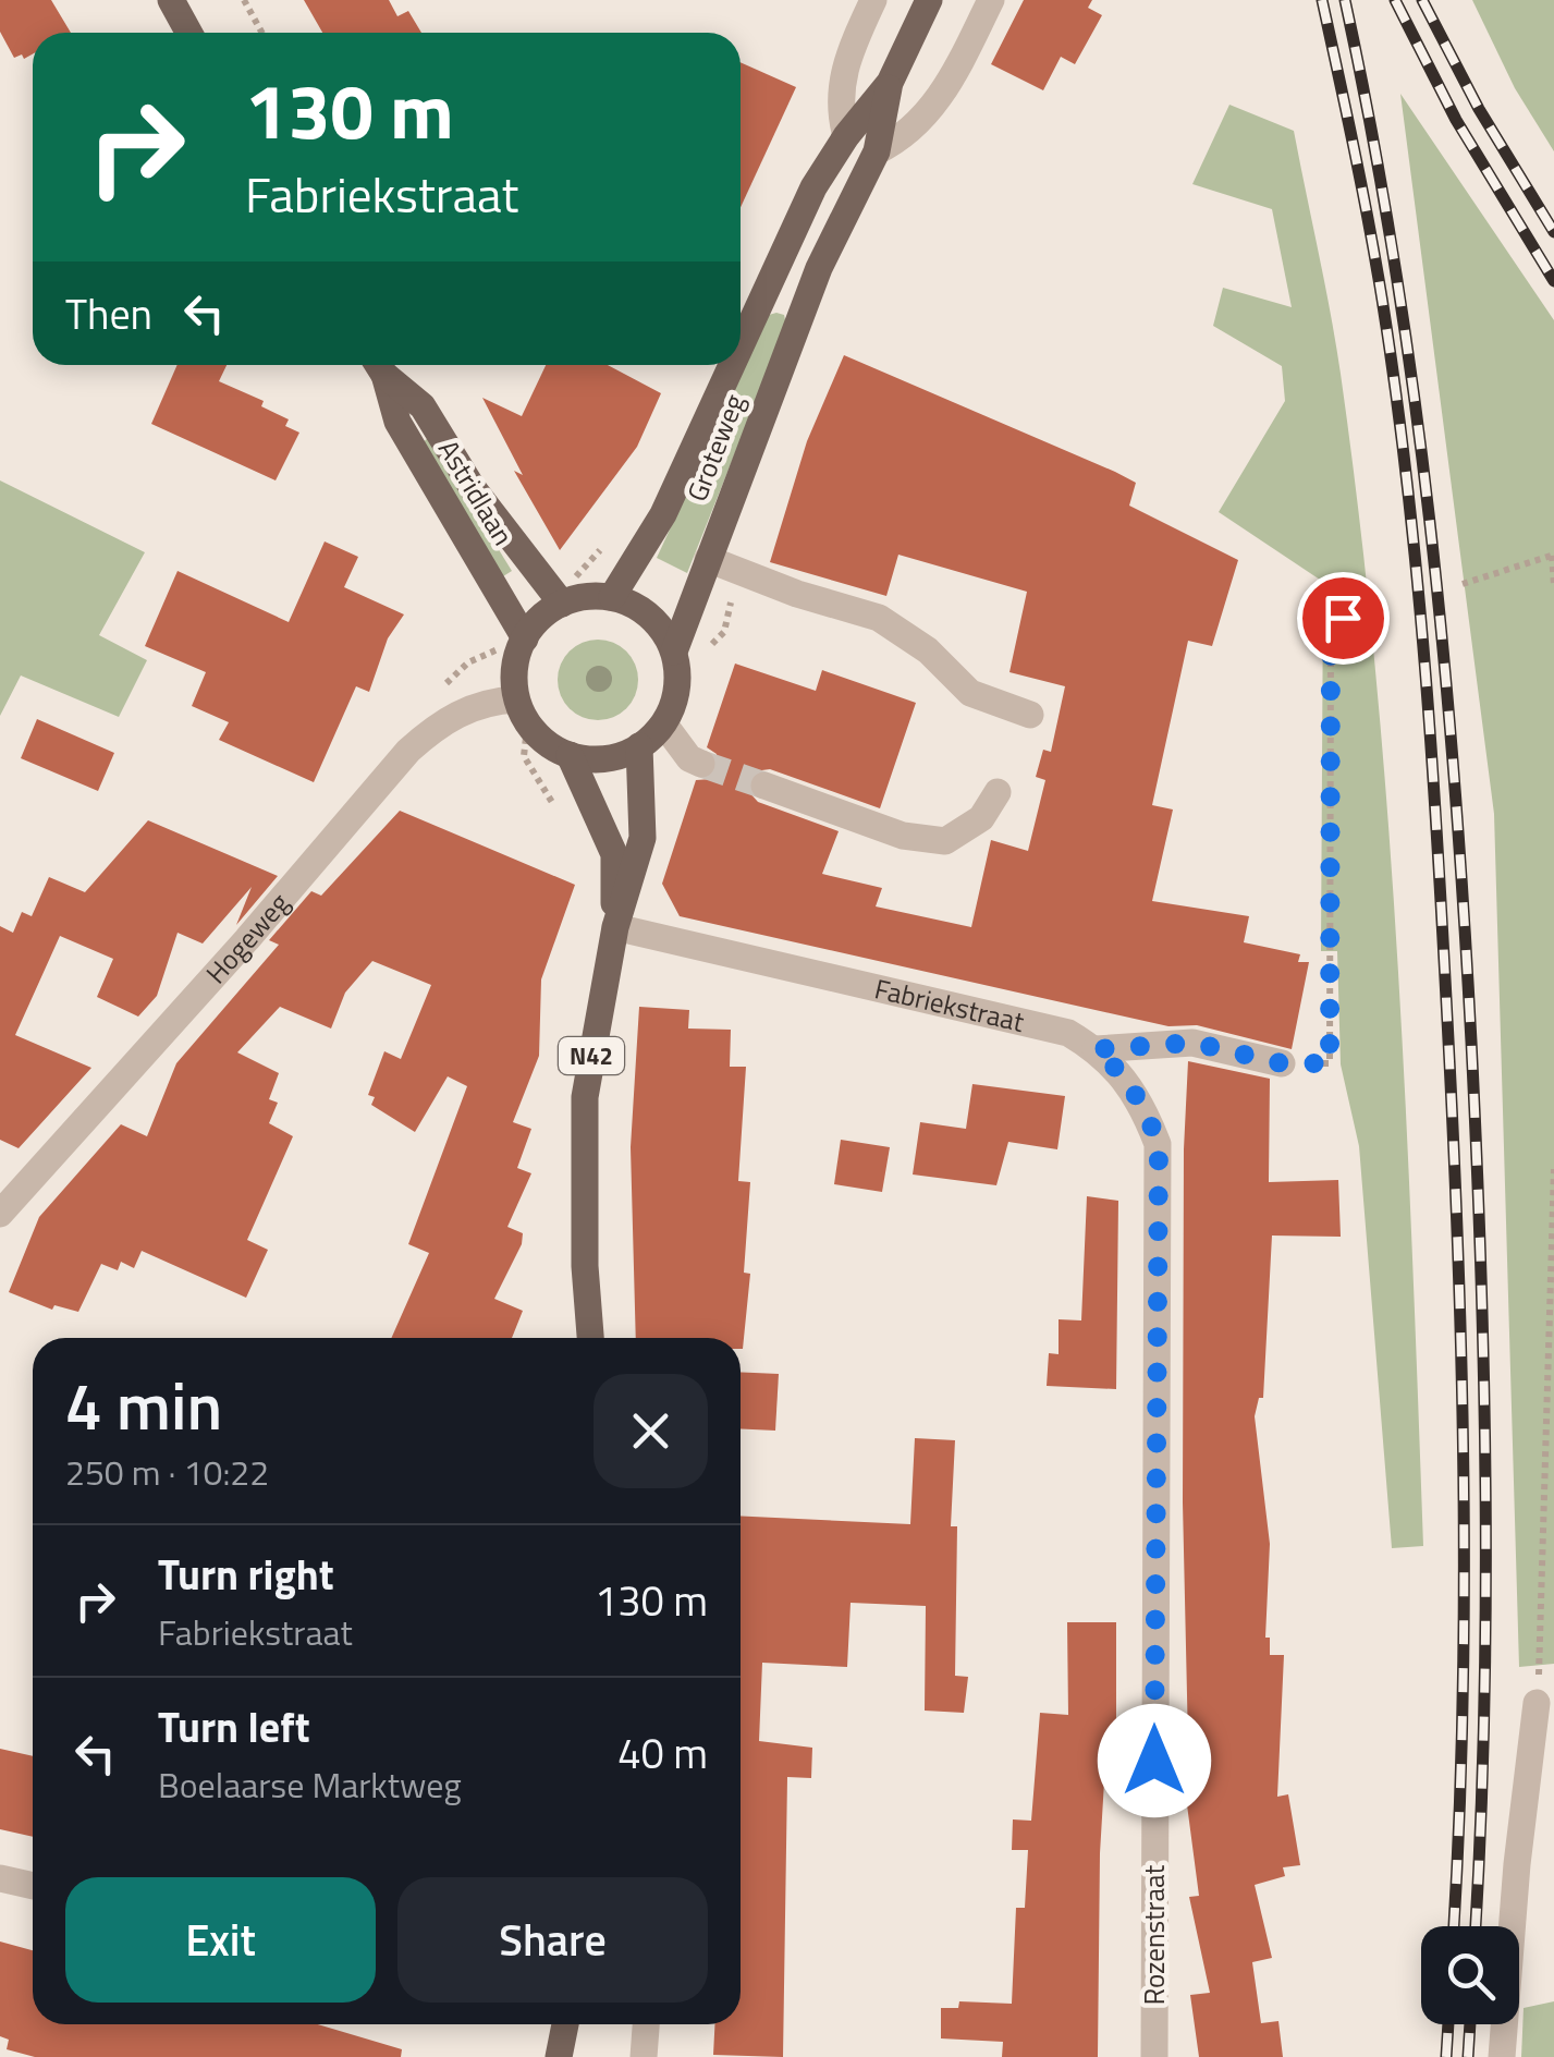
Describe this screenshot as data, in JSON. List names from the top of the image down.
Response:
{
  "streets": {
    "main road": ["Groteweg", "Astridlaan", "N42"],
    "street": ["Hogeweg", "Fabriekstraat", "Rozenstraat"]
  },
  "crossings": [
    ["Groteweg", "Astridlaan"],
    ["Groteweg", "Hogeweg"],
    ["Groteweg", "N42"],
    ["Astridlaan", "Hogeweg"],
    ["Astridlaan", "N42"],
    ["Hogeweg", "N42"],
    ["Fabriekstraat", "N42"],
    ["Fabriekstraat", "Rozenstraat"]
  ],
  "page": {
    "turn": ["130 m", "Fabriekstraat"],
    "then": "Then",
    "heading": ["4 min", "250 m · 10:22"],
    "list": [
      {
        "name": "Turn right",
        "note": "Fabriekstraat",
        "value": "130 m"
      },
      {
        "name": "Turn left",
        "note": "Boelaarse Marktweg",
        "value": "40 m"
      }
    ],
    "buttons": ["Exit", "Share"]
  }
}
